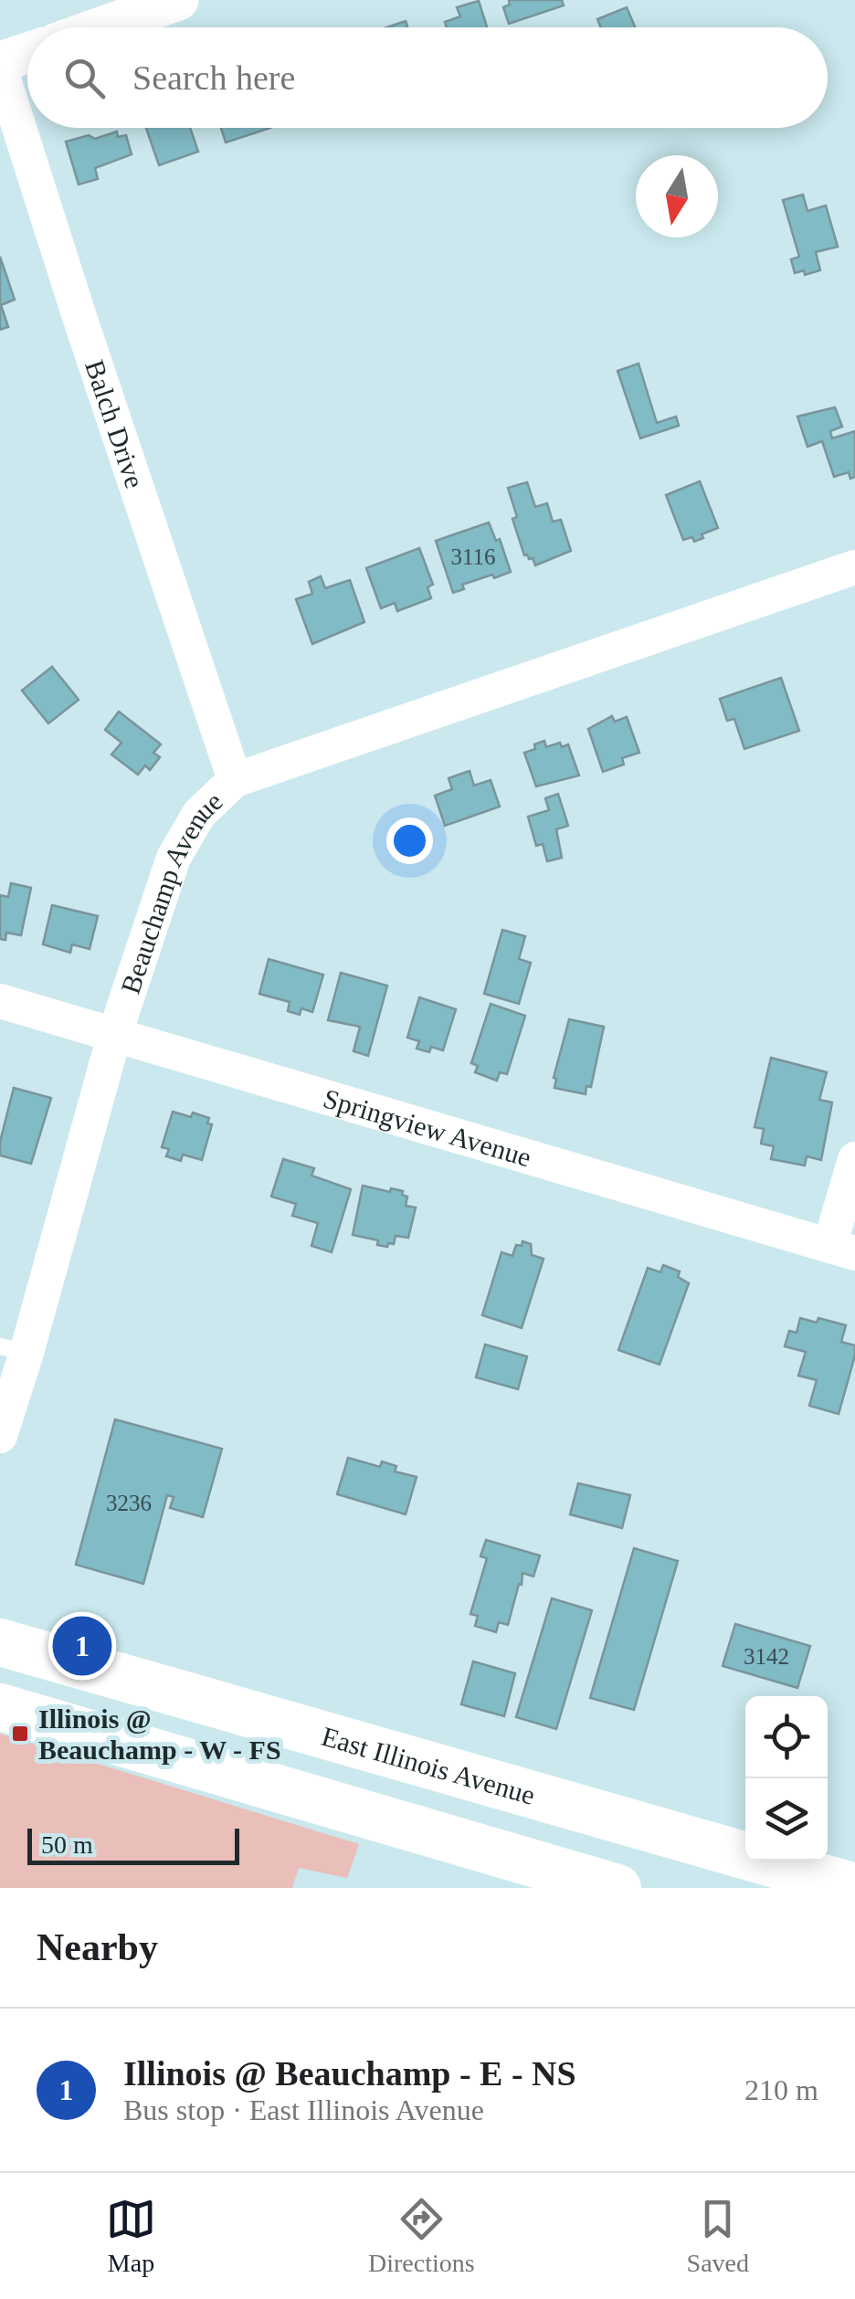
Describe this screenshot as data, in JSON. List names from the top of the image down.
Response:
{
  "streets": {
    "main road": ["East Illinois Avenue"],
    "street": ["Balch Drive", "Beauchamp Avenue", "Springview Avenue"]
  },
  "crossings": [
    ["Balch Drive", "Beauchamp Avenue"],
    ["Beauchamp Avenue", "Springview Avenue"]
  ],
  "places": {
    "transit": ["Illinois @ Beauchamp - W - FS"]
  },
  "house_numbers": ["3116", "3236", "3142"],
  "scale_bar": "50 m",
  "north": "bottom",
  "page": {
    "search": "Search here",
    "pins": "1",
    "scale": "50 m",
    "heading": "Nearby",
    "list": [
      {
        "mark": "1",
        "name": "Illinois @ Beauchamp - E - NS",
        "note": "Bus stop · East Illinois Avenue",
        "value": "210 m"
      }
    ],
    "nav": ["Map", "Directions", "Saved"]
  }
}
